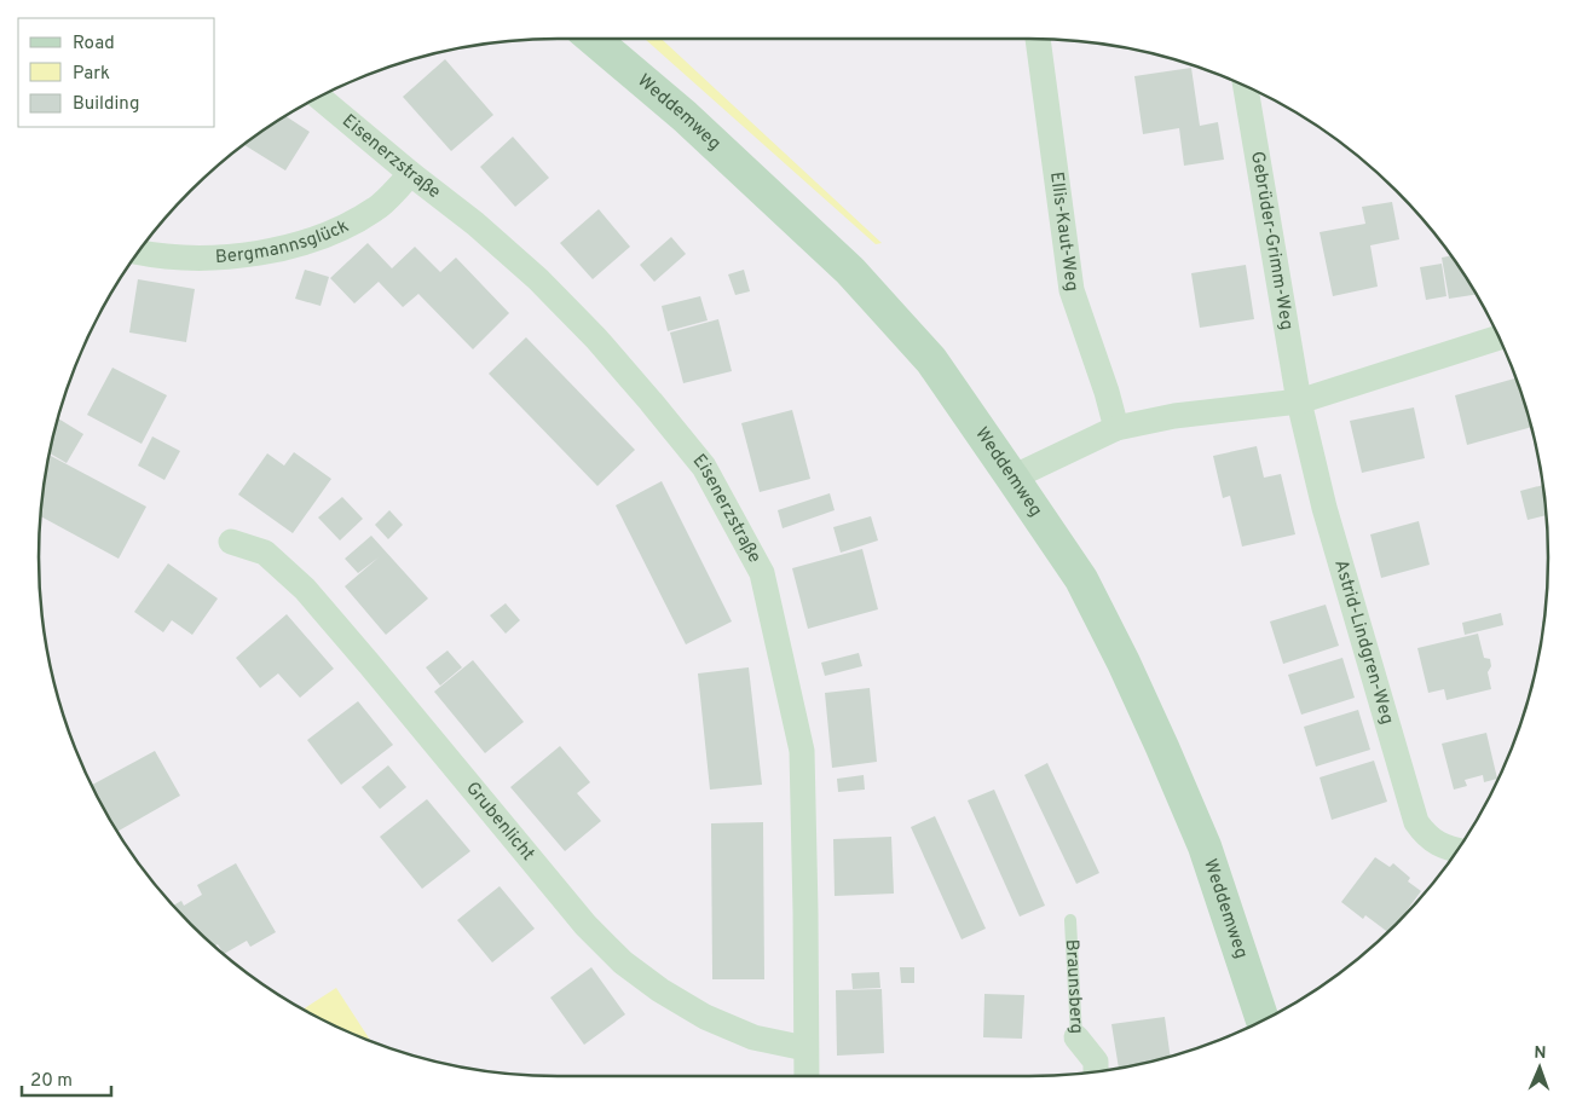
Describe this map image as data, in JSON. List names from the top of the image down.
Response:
{
  "streets": {
    "main road": ["Weddemweg"],
    "street": [
      "Eisenerzstraße",
      "Ellis-Kaut-Weg",
      "Bergmannsglück",
      "Gebrüder-Grimm-Weg",
      "Astrid-Lindgren-Weg",
      "Grubenlicht",
      "Braunsberg"
    ]
  },
  "crossings": [
    ["Eisenerzstraße", "Bergmannsglück"],
    ["Eisenerzstraße", "Grubenlicht"],
    ["Gebrüder-Grimm-Weg", "Astrid-Lindgren-Weg"]
  ],
  "legend": ["Road", "Park", "Building"],
  "scale_bar": "20 m",
  "north": "top"
}
